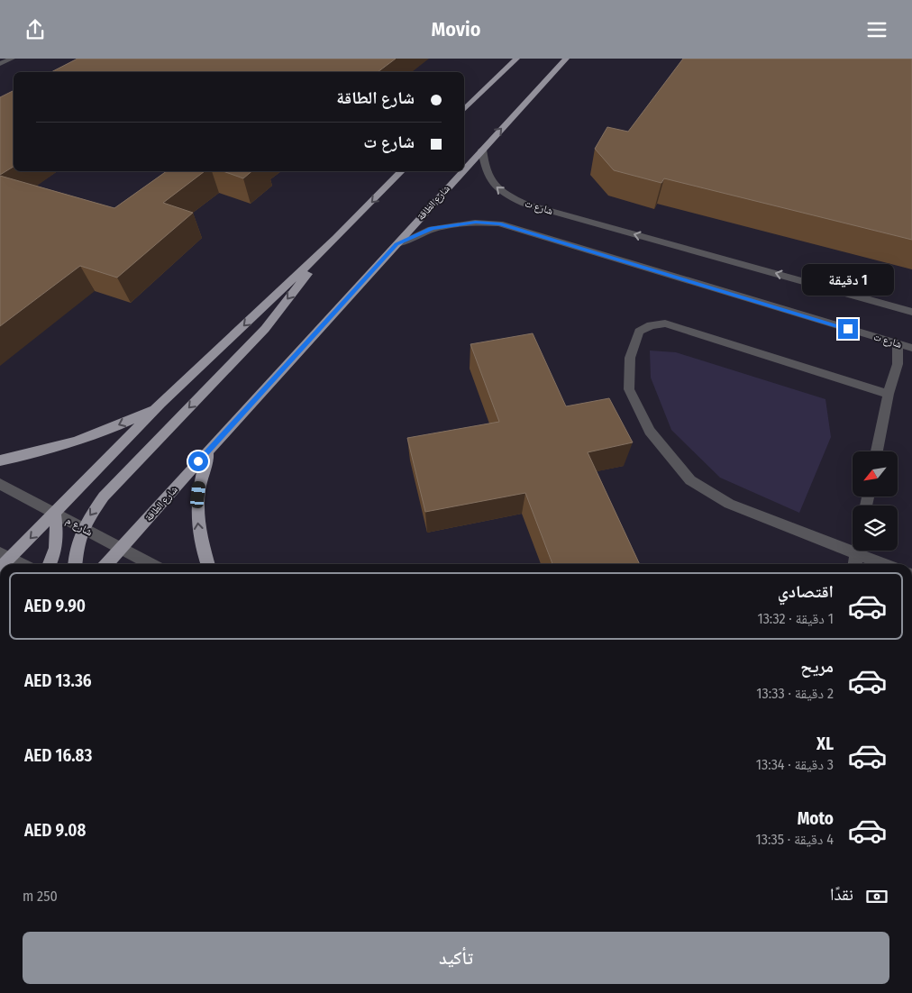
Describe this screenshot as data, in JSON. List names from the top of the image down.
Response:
{
  "streets": {
    "main road": ["شارع الطاقة"],
    "street": ["شارع ت", "شارع م"]
  },
  "crossings": [
    ["شارع الطاقة", "شارع ت"],
    ["شارع الطاقة", "شارع م"]
  ],
  "north": "bottom left",
  "page": {
    "header": "Movio",
    "banner": ["شارع الطاقة", "شارع ت"],
    "bubble": "1 دقيقة",
    "list": [
      {
        "name": "اقتصادي",
        "note": "1 دقيقة · 13:32",
        "value": "AED 9.90"
      },
      {
        "name": "مريح",
        "note": "2 دقيقة · 13:33",
        "value": "AED 13.36"
      },
      {
        "name": "XL",
        "note": "3 دقيقة · 13:34",
        "value": "AED 16.83"
      },
      {
        "name": "Moto",
        "note": "4 دقيقة · 13:35",
        "value": "AED 9.08"
      }
    ],
    "pay": ["نقدًا", "250 m"],
    "buttons": "تأكيد"
  }
}
